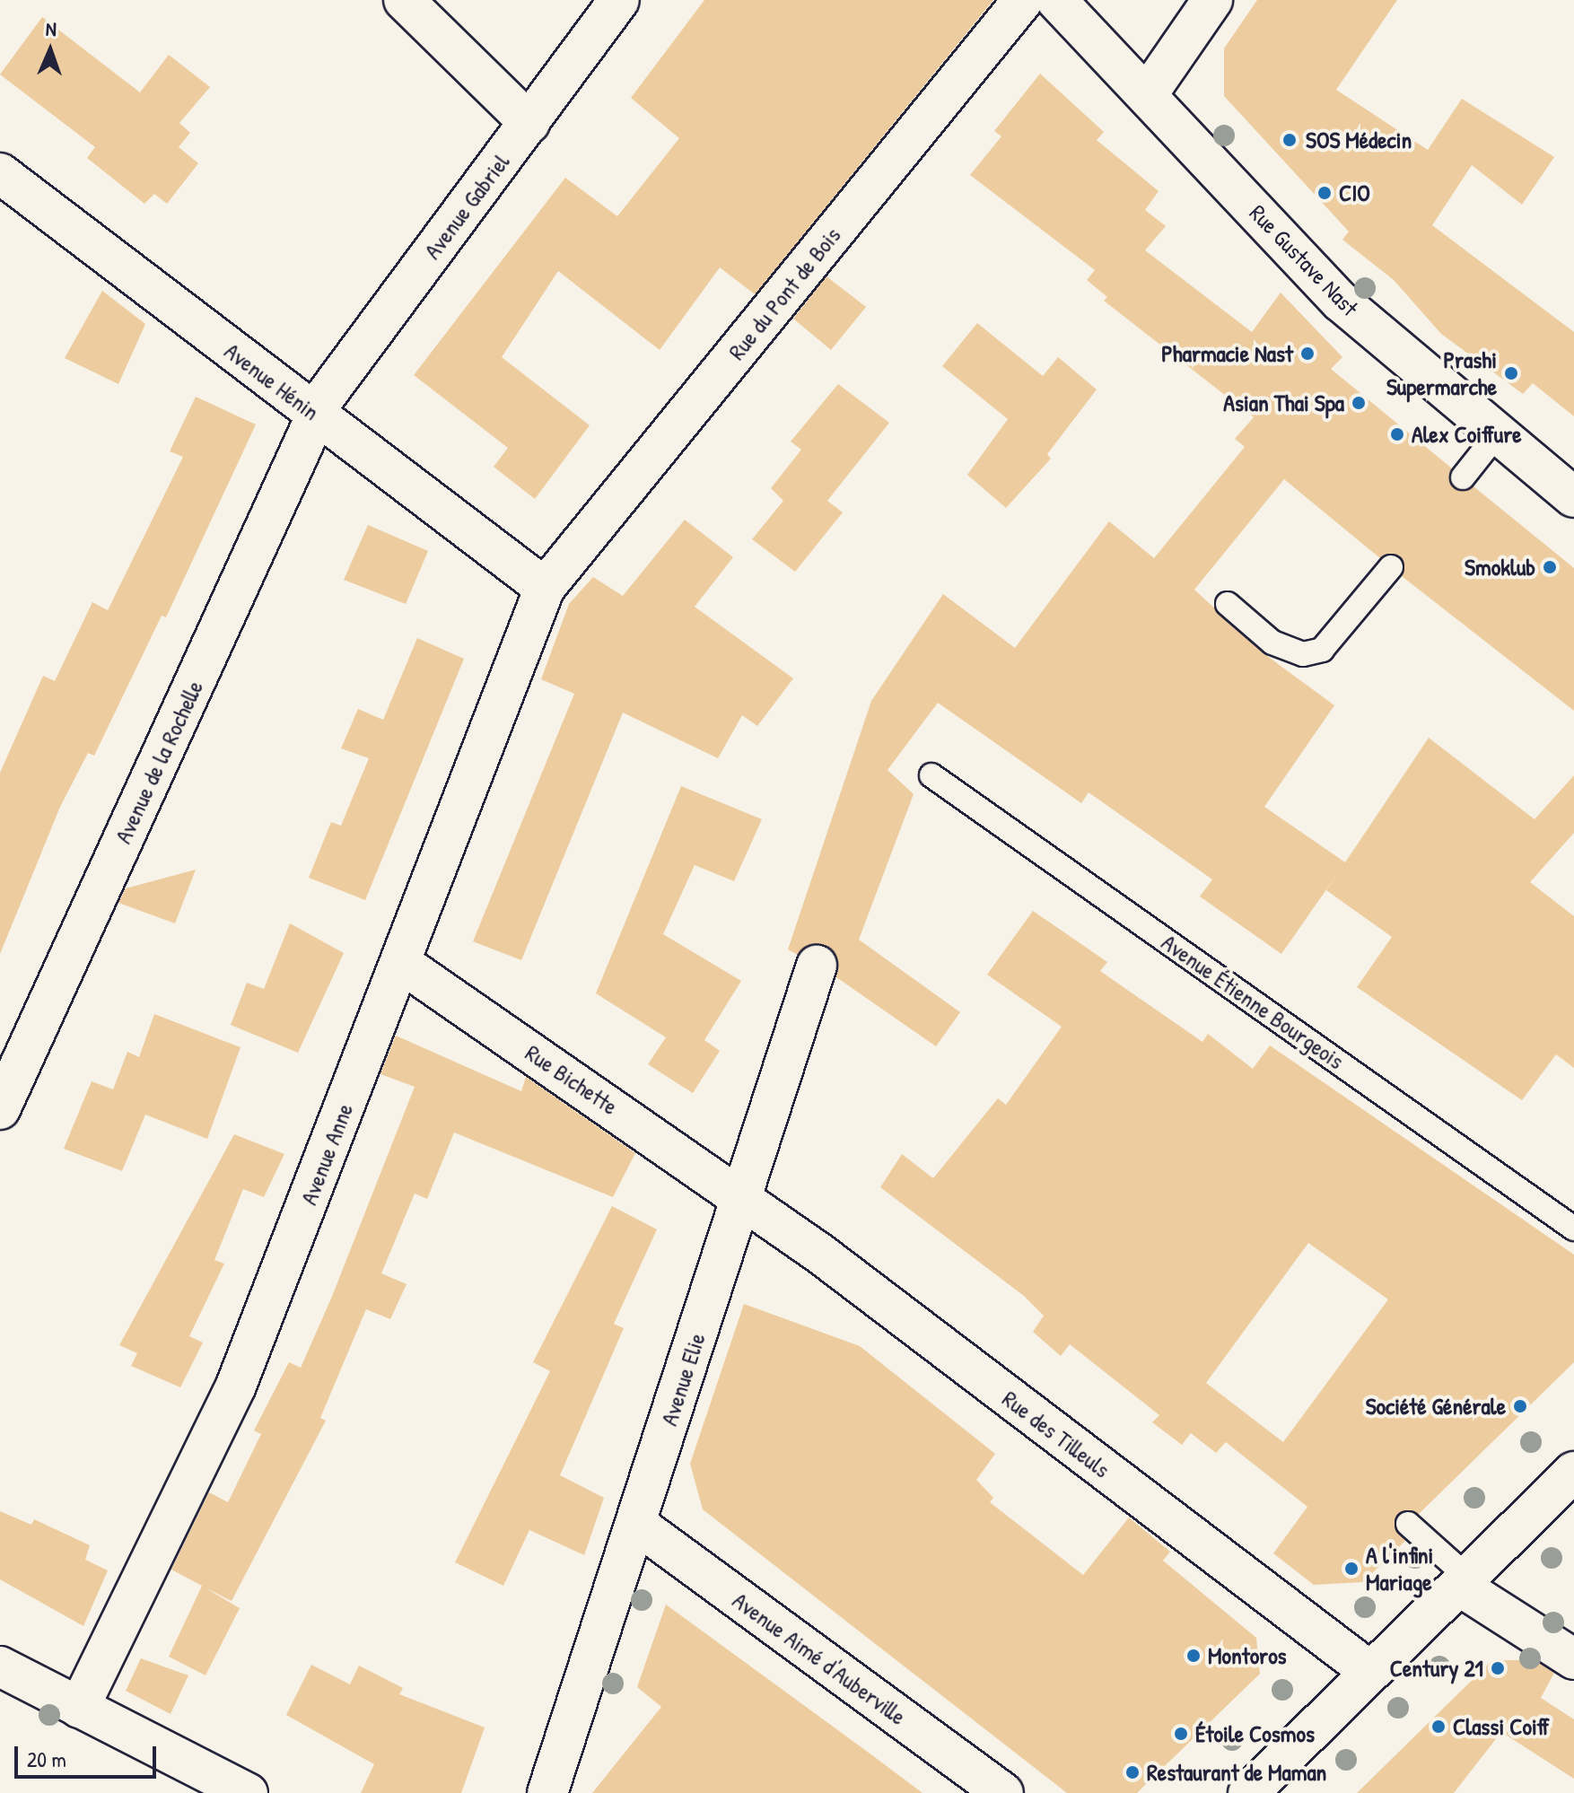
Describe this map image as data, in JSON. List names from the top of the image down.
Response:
{
  "streets": {
    "street": [
      "Avenue Gabriel",
      "Rue Gustave Nast",
      "Rue du Pont de Bois",
      "Avenue Hénin",
      "Avenue de la Rochelle",
      "Rue Bichette",
      "Avenue Anne",
      "Avenue Elie",
      "Rue des Tilleuls",
      "Avenue Aimé d'Auberville"
    ],
    "lane": ["Avenue Étienne Bourgeois"]
  },
  "crossings": [
    ["Avenue Gabriel", "Avenue Hénin"],
    ["Avenue Gabriel", "Avenue de la Rochelle"],
    ["Rue du Pont de Bois", "Avenue Hénin"],
    ["Rue du Pont de Bois", "Avenue Anne"],
    ["Avenue Hénin", "Avenue de la Rochelle"],
    ["Avenue Hénin", "Avenue Anne"],
    ["Rue Bichette", "Avenue Anne"],
    ["Rue Bichette", "Avenue Elie"],
    ["Rue Bichette", "Rue des Tilleuls"],
    ["Avenue Elie", "Rue des Tilleuls"],
    ["Avenue Elie", "Avenue Aimé d'Auberville"]
  ],
  "places": [
    "SOS Médecin",
    "CIO",
    "Pharmacie Nast",
    "Prashi Supermarche",
    "Asian Thai Spa",
    "Alex Coiffure",
    "Smoklub",
    "Société Générale",
    "A l'infini Mariage",
    "Montoros",
    "Century 21",
    "Classi Coiff",
    "Étoile Cosmos",
    "Restaurant de Maman"
  ],
  "scale_bar": "20 m",
  "north": "top"
}
